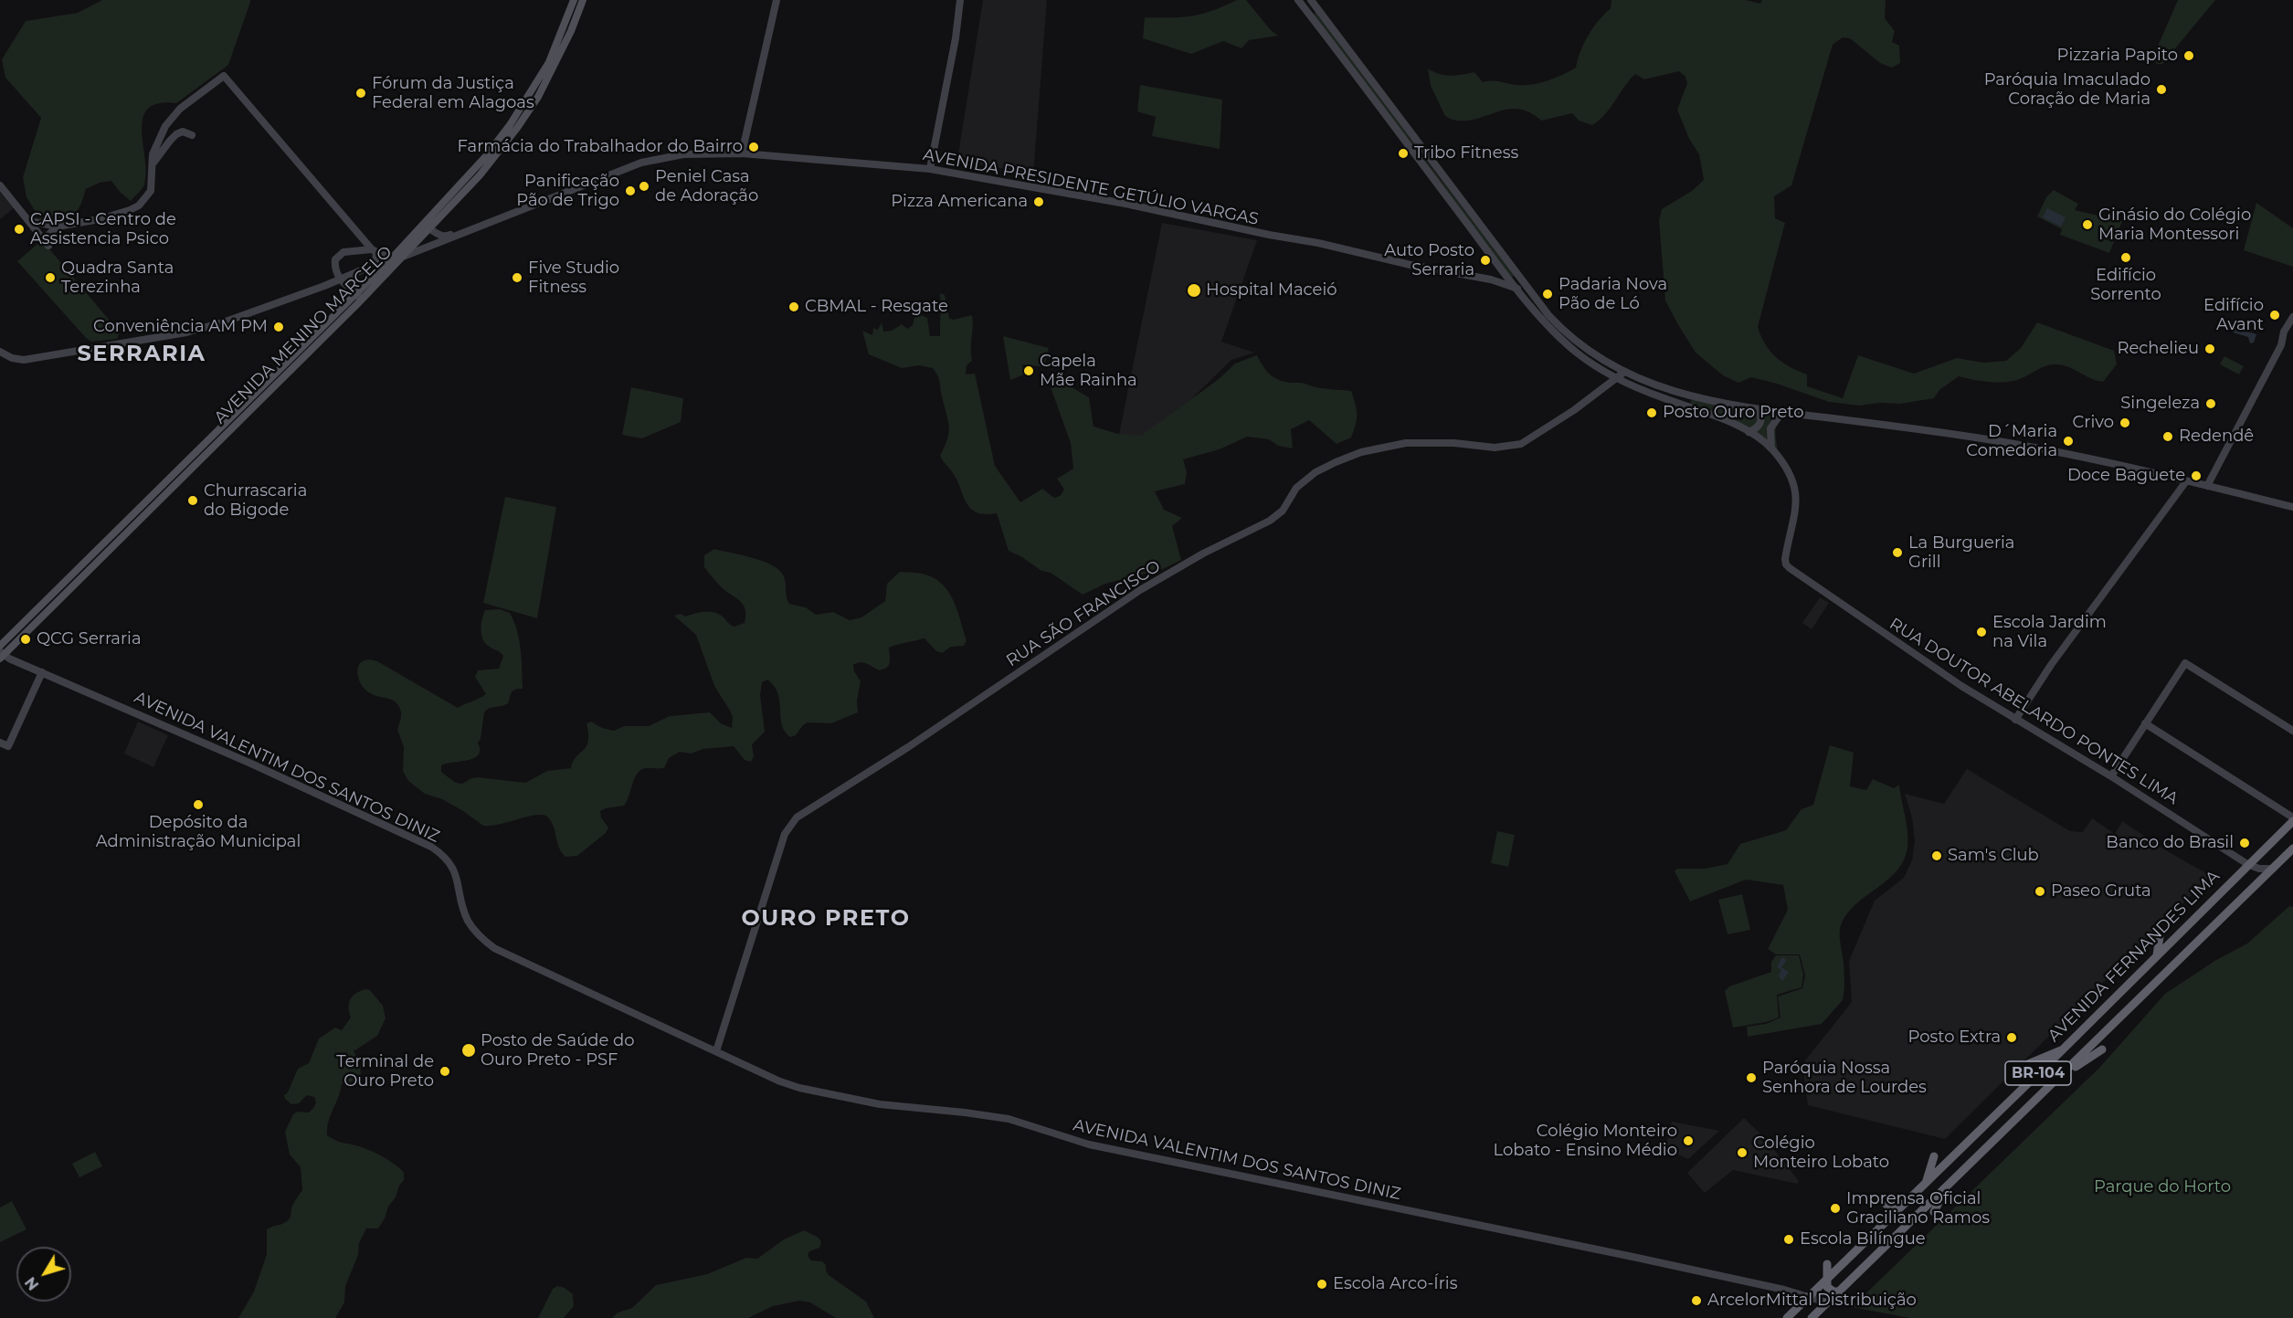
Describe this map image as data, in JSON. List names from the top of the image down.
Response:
{
  "streets": {
    "highway": ["AVENIDA FERNANDES LIMA", "BR-104"],
    "main road": ["AVENIDA MENINO MARCELO"],
    "street": [
      "AVENIDA PRESIDENTE GETÚLIO VARGAS",
      "RUA SÃO FRANCISCO",
      "RUA DOUTOR ABELARDO PONTES LIMA",
      "AVENIDA VALENTIM DOS SANTOS DINIZ"
    ]
  },
  "crossings": [
    ["AVENIDA PRESIDENTE GETÚLIO VARGAS", "AVENIDA MENINO MARCELO"],
    ["AVENIDA MENINO MARCELO", "AVENIDA VALENTIM DOS SANTOS DINIZ"],
    ["RUA SÃO FRANCISCO", "AVENIDA VALENTIM DOS SANTOS DINIZ"],
    ["RUA DOUTOR ABELARDO PONTES LIMA", "AVENIDA FERNANDES LIMA"],
    ["AVENIDA VALENTIM DOS SANTOS DINIZ", "AVENIDA FERNANDES LIMA"],
    ["AVENIDA VALENTIM DOS SANTOS DINIZ", "BR-104"],
    ["AVENIDA FERNANDES LIMA", "BR-104"]
  ],
  "districts": ["SERRARIA", "OURO PRETO"],
  "parks": ["Parque do Horto"],
  "places": [
    "Pizzaria Papito",
    "Paróquia Imaculado Coração de Maria",
    "Fórum da Justiça Federal em Alagoas",
    "Farmácia do Trabalhador do Bairro",
    "Tribo Fitness",
    "Peniel Casa de Adoração",
    "Panificação Pão de Trigo",
    "Pizza Americana",
    "Ginásio do Colégio Maria Montessori",
    "CAPSI - Centro de Assistencia Psico",
    "Edifício Sorrento",
    "Auto Posto Serraria",
    "Quadra Santa Terezinha",
    "Five Studio Fitness",
    "Hospital Maceió",
    "Padaria Nova Pão de Ló",
    "CBMAL - Resgate",
    "Edifício Avant",
    "Conveniência AM PM",
    "Rechelieu",
    "Capela Mãe Rainha",
    "Singeleza",
    "Posto Ouro Preto",
    "Crivo",
    "Redendê",
    "D´Maria Comedoria",
    "Doce Baguete",
    "Churrascaria do Bigode",
    "La Burgueria Grill",
    "Escola Jardim na Vila",
    "QCG Serraria",
    "Depósito da Administração Municipal",
    "Banco do Brasil",
    "Sam's Club",
    "Paseo Gruta",
    "Posto Extra",
    "Posto de Saúde do Ouro Preto - PSF",
    "Terminal de Ouro Preto",
    "Paróquia Nossa Senhora de Lourdes",
    "Colégio Monteiro Lobato - Ensino Médio",
    "Colégio Monteiro Lobato",
    "Imprensa Oficial Graciliano Ramos",
    "Escola Bilíngue",
    "Escola Arco-Íris",
    "ArcelorMittal Distribuição"
  ],
  "north": "bottom left"
}
